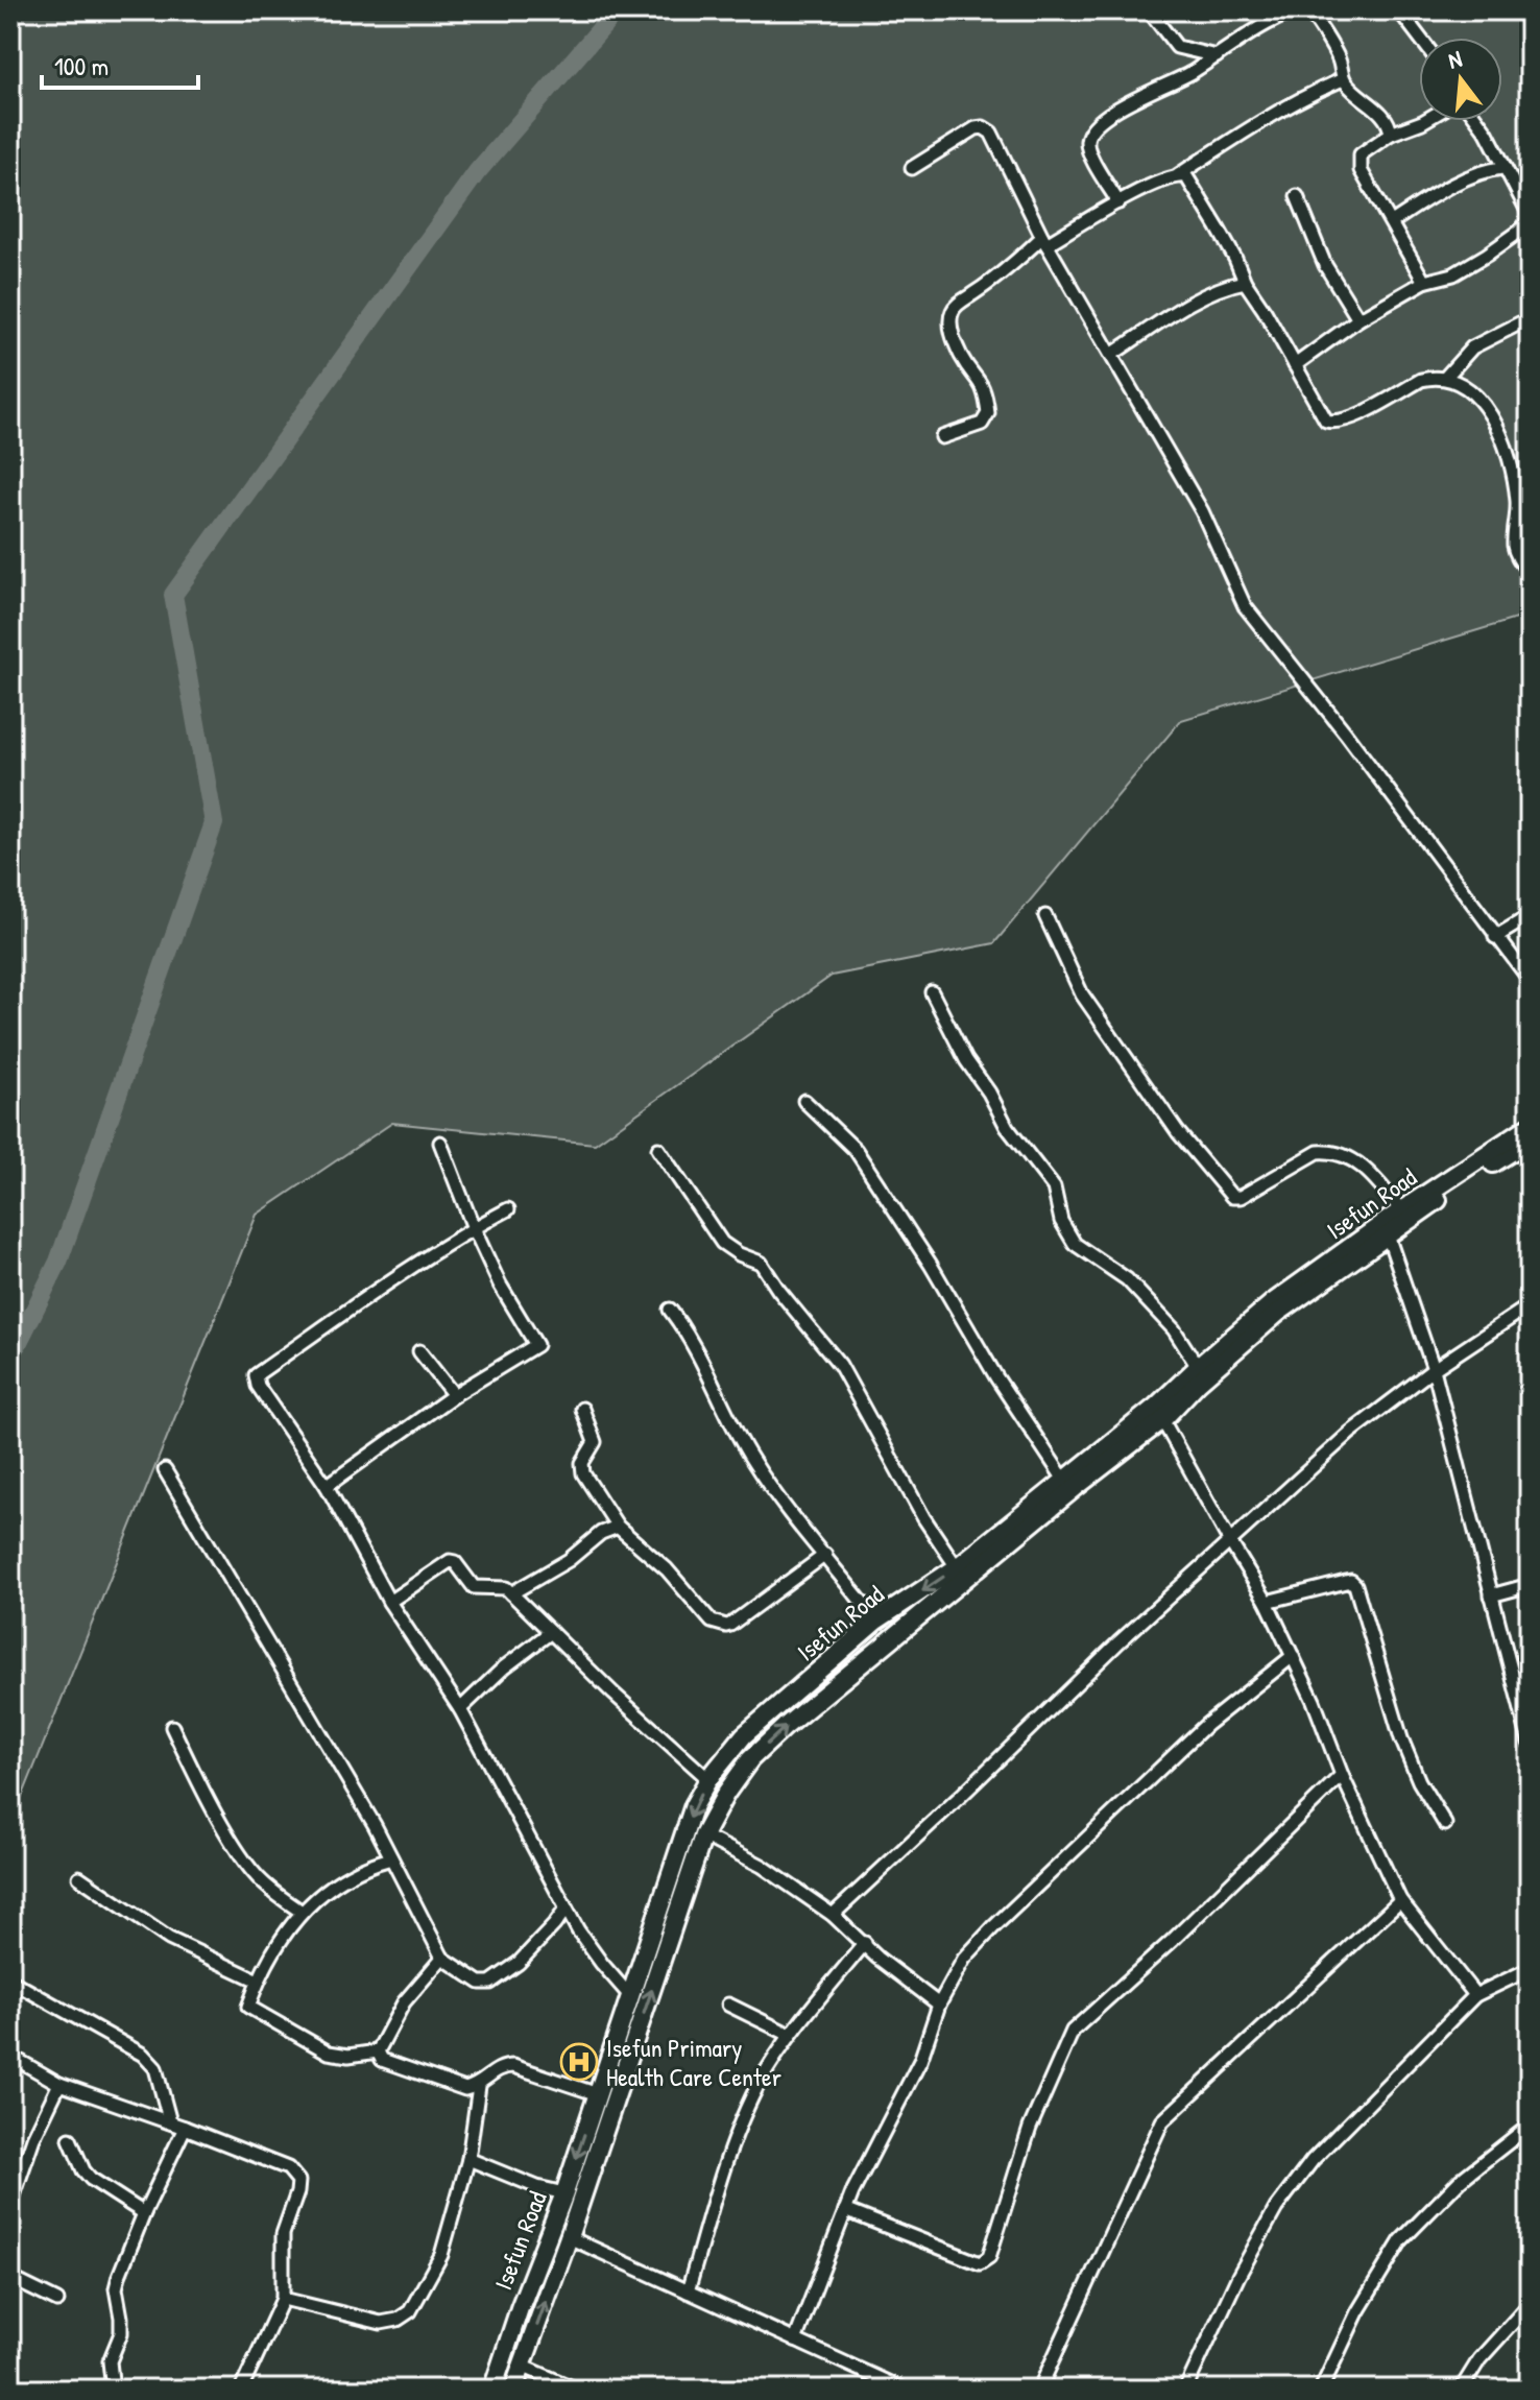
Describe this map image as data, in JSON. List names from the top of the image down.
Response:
{
  "streets": {
    "street": ["Isefun Road"]
  },
  "places": {
    "hospital": ["Isefun Primary Health Care Center"]
  },
  "scale_bar": "100 m",
  "north": "top"
}
